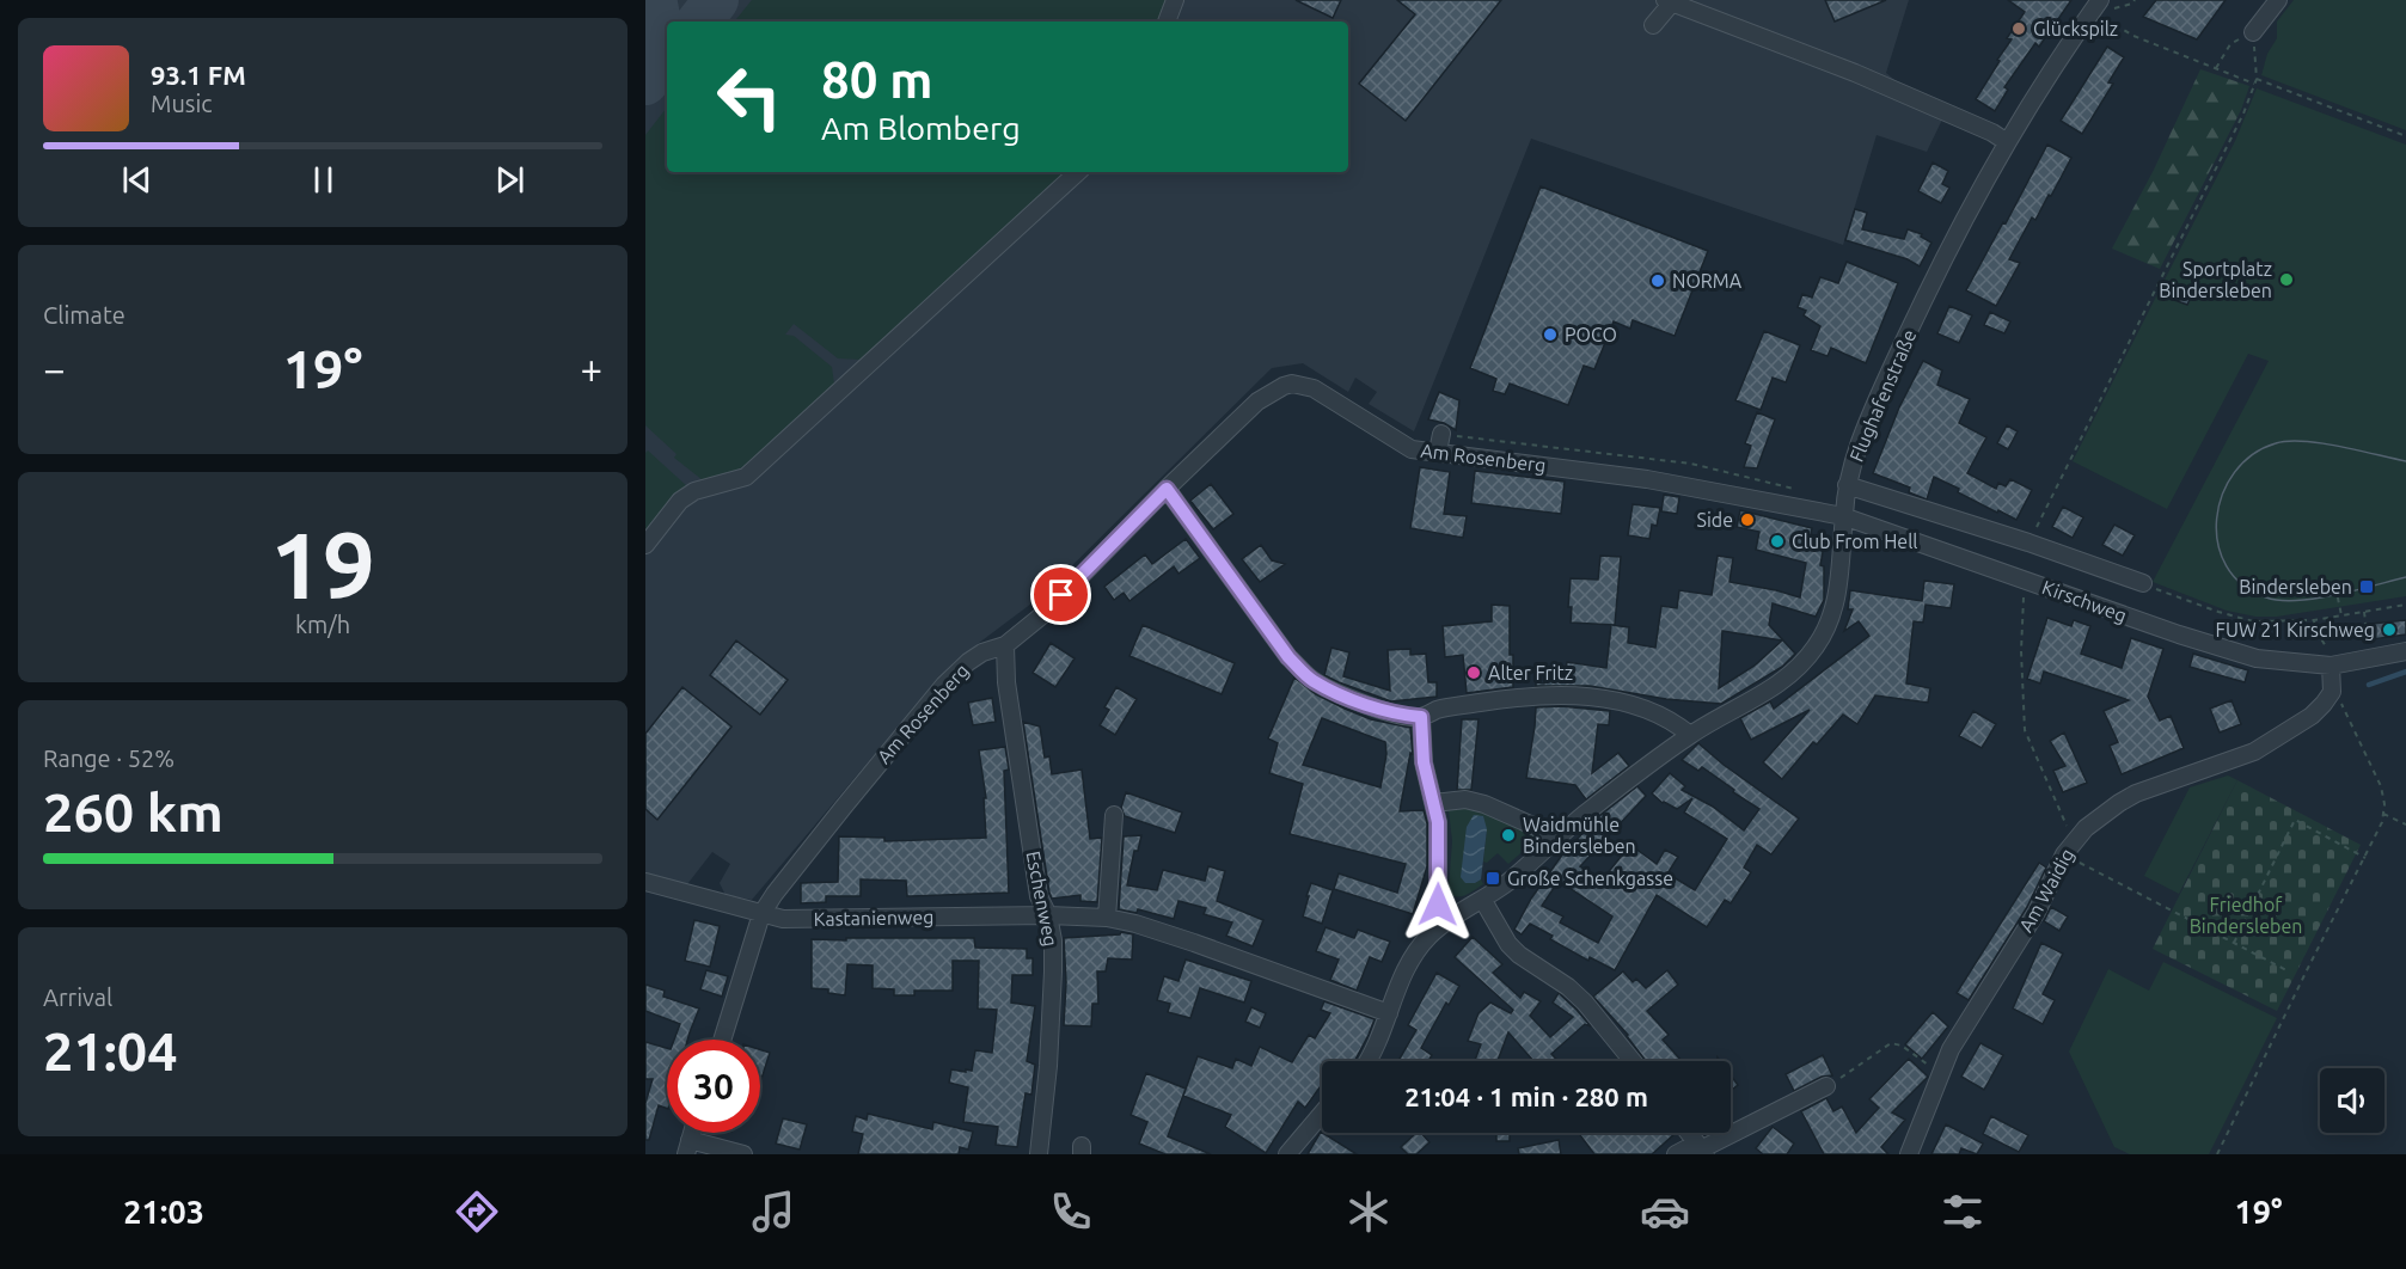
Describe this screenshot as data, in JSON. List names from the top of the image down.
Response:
{
  "streets": {
    "street": [
      "Flughafenstraße",
      "Am Rosenberg",
      "Kirschweg",
      "Am Waidig",
      "Eschenweg",
      "Kastanienweg"
    ]
  },
  "crossings": [
    ["Flughafenstraße", "Am Rosenberg"],
    ["Flughafenstraße", "Kirschweg"],
    ["Flughafenstraße", "Kastanienweg"],
    ["Am Rosenberg", "Kirschweg"],
    ["Am Rosenberg", "Eschenweg"],
    ["Am Rosenberg", "Kastanienweg"],
    ["Eschenweg", "Kastanienweg"]
  ],
  "parks": ["Friedhof Bindersleben"],
  "places": {
    "other": [
      "Glückspilz",
      "Sportplatz Bindersleben",
      "NORMA",
      "POCO",
      "Side",
      "Club From Hell",
      "FUW 21 Kirschweg",
      "Alter Fritz",
      "Waidmühle Bindersleben"
    ],
    "transit": ["Bindersleben", "Große Schenkgasse"]
  },
  "page": {
    "turn": ["80 m", "Am Blomberg"],
    "song": ["93.1 FM", "Music"],
    "tile": [
      "Climate",
      ["19", "km/h"],
      ["Range · 52%", "260 km"],
      ["Arrival", "21:04"]
    ],
    "heat": ["−", "19°", "+"],
    "limit": "30",
    "trip": "21:04 · 1 min · 280 m",
    "tabs": ["21:03", "19°"]
  }
}
